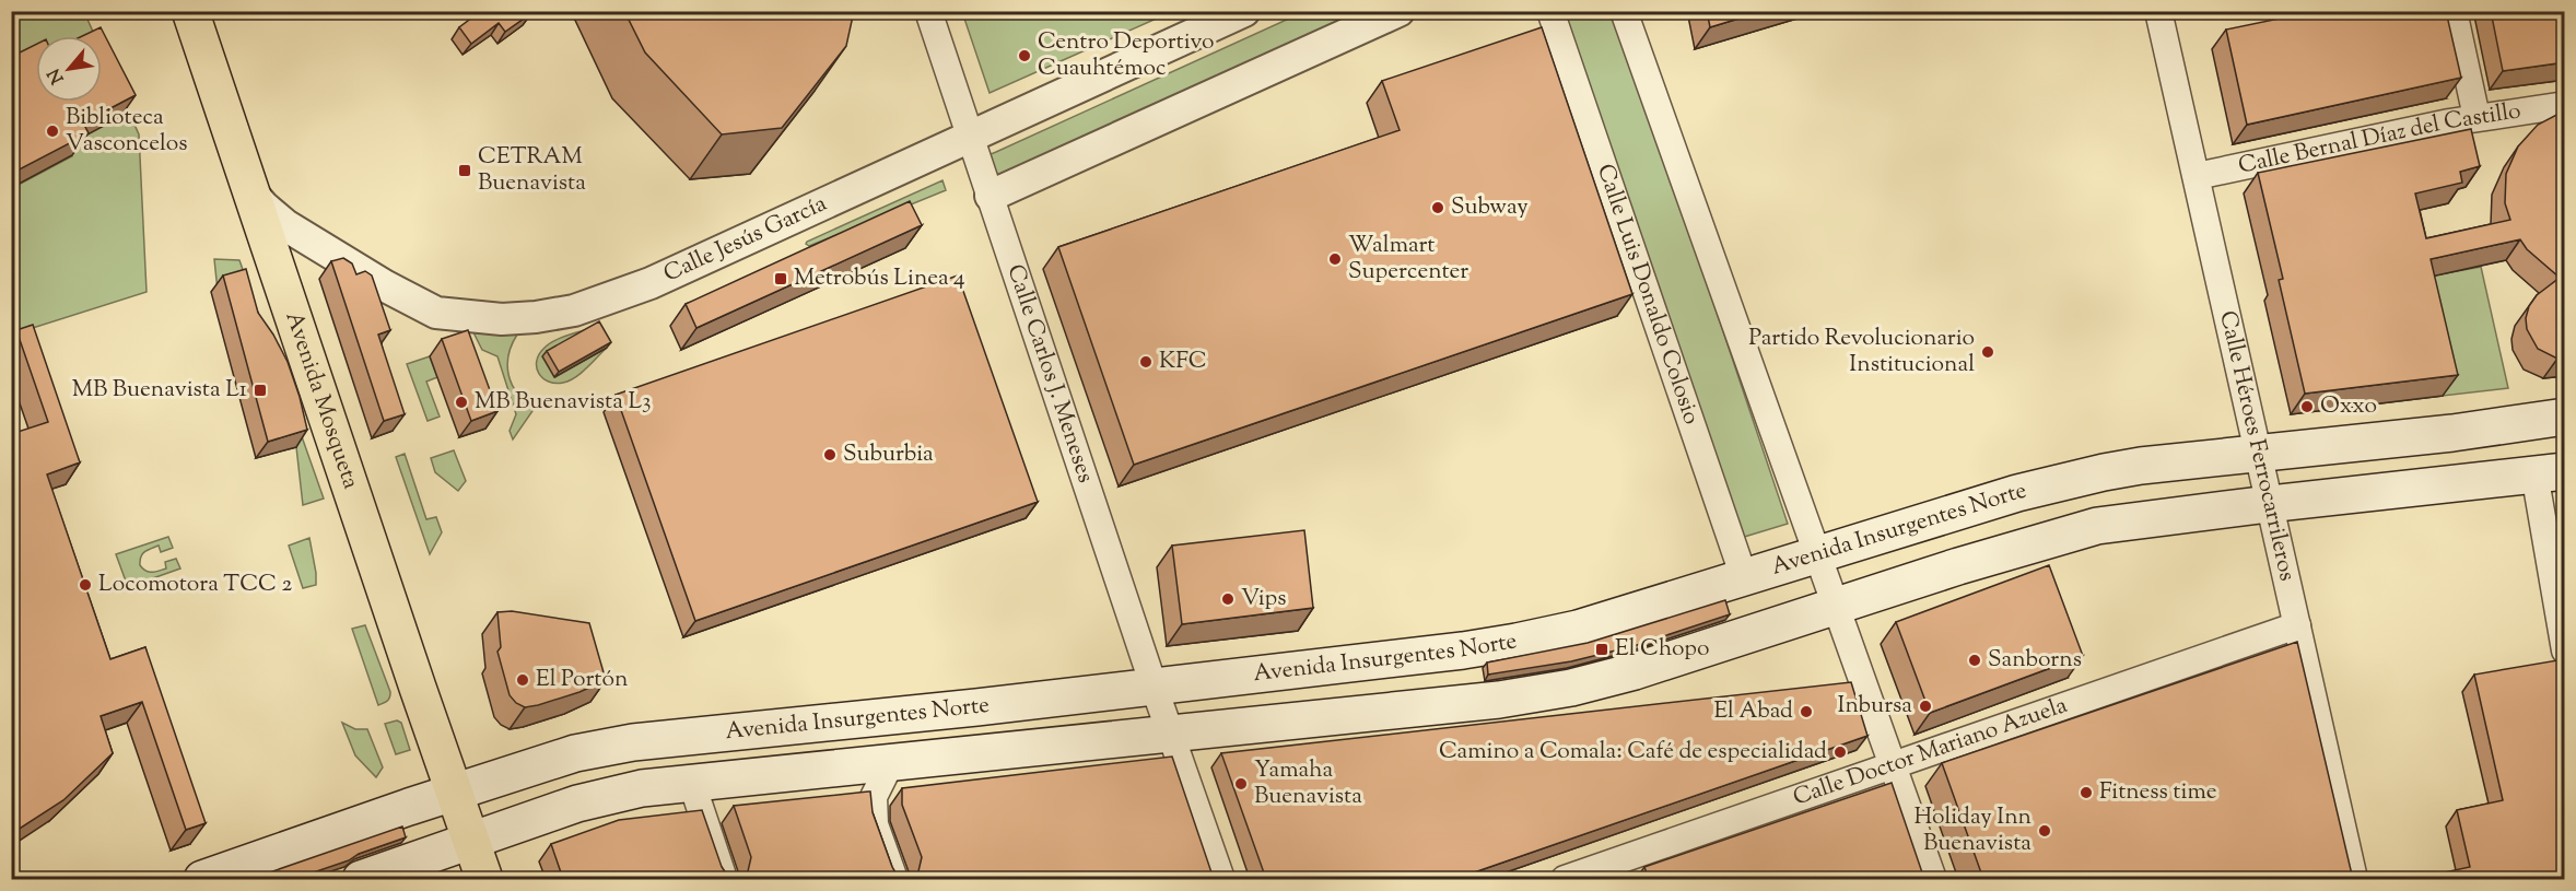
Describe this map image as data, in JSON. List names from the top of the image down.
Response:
{
  "streets": {
    "main road": ["Avenida Mosqueta", "Avenida Insurgentes Norte"],
    "street": [
      "Calle Bernal Díaz del Castillo",
      "Calle Jesús García",
      "Calle Luis Donaldo Colosio",
      "Calle Carlos J. Meneses",
      "Calle Héroes Ferrocarrileros",
      "Calle Doctor Mariano Azuela"
    ]
  },
  "crossings": [
    ["Calle Bernal Díaz del Castillo", "Calle Héroes Ferrocarrileros"],
    ["Calle Jesús García", "Calle Carlos J. Meneses"],
    ["Calle Jesús García", "Avenida Mosqueta"],
    ["Calle Luis Donaldo Colosio", "Avenida Insurgentes Norte"],
    ["Calle Carlos J. Meneses", "Avenida Insurgentes Norte"],
    ["Avenida Mosqueta", "Avenida Insurgentes Norte"],
    ["Calle Héroes Ferrocarrileros", "Avenida Insurgentes Norte"],
    ["Calle Héroes Ferrocarrileros", "Calle Doctor Mariano Azuela"]
  ],
  "places": {
    "other": [
      "Centro Deportivo Cuauhtémoc",
      "Biblioteca Vasconcelos",
      "Subway",
      "Walmart Supercenter",
      "Partido Revolucionario Institucional",
      "KFC",
      "MB Buenavista L3",
      "Oxxo",
      "Suburbia",
      "Locomotora TCC 2",
      "Vips",
      "Sanborns",
      "El Portón",
      "Inbursa",
      "El Abad",
      "Camino a Comala: Café de especialidad",
      "Yamaha Buenavista",
      "Fitness time",
      "Holiday Inn Buenavista"
    ],
    "transit": [
      "CETRAM Buenavista",
      "Metrobús Linea 4",
      "MB Buenavista L1",
      "El Chopo"
    ]
  },
  "north": "bottom left"
}
